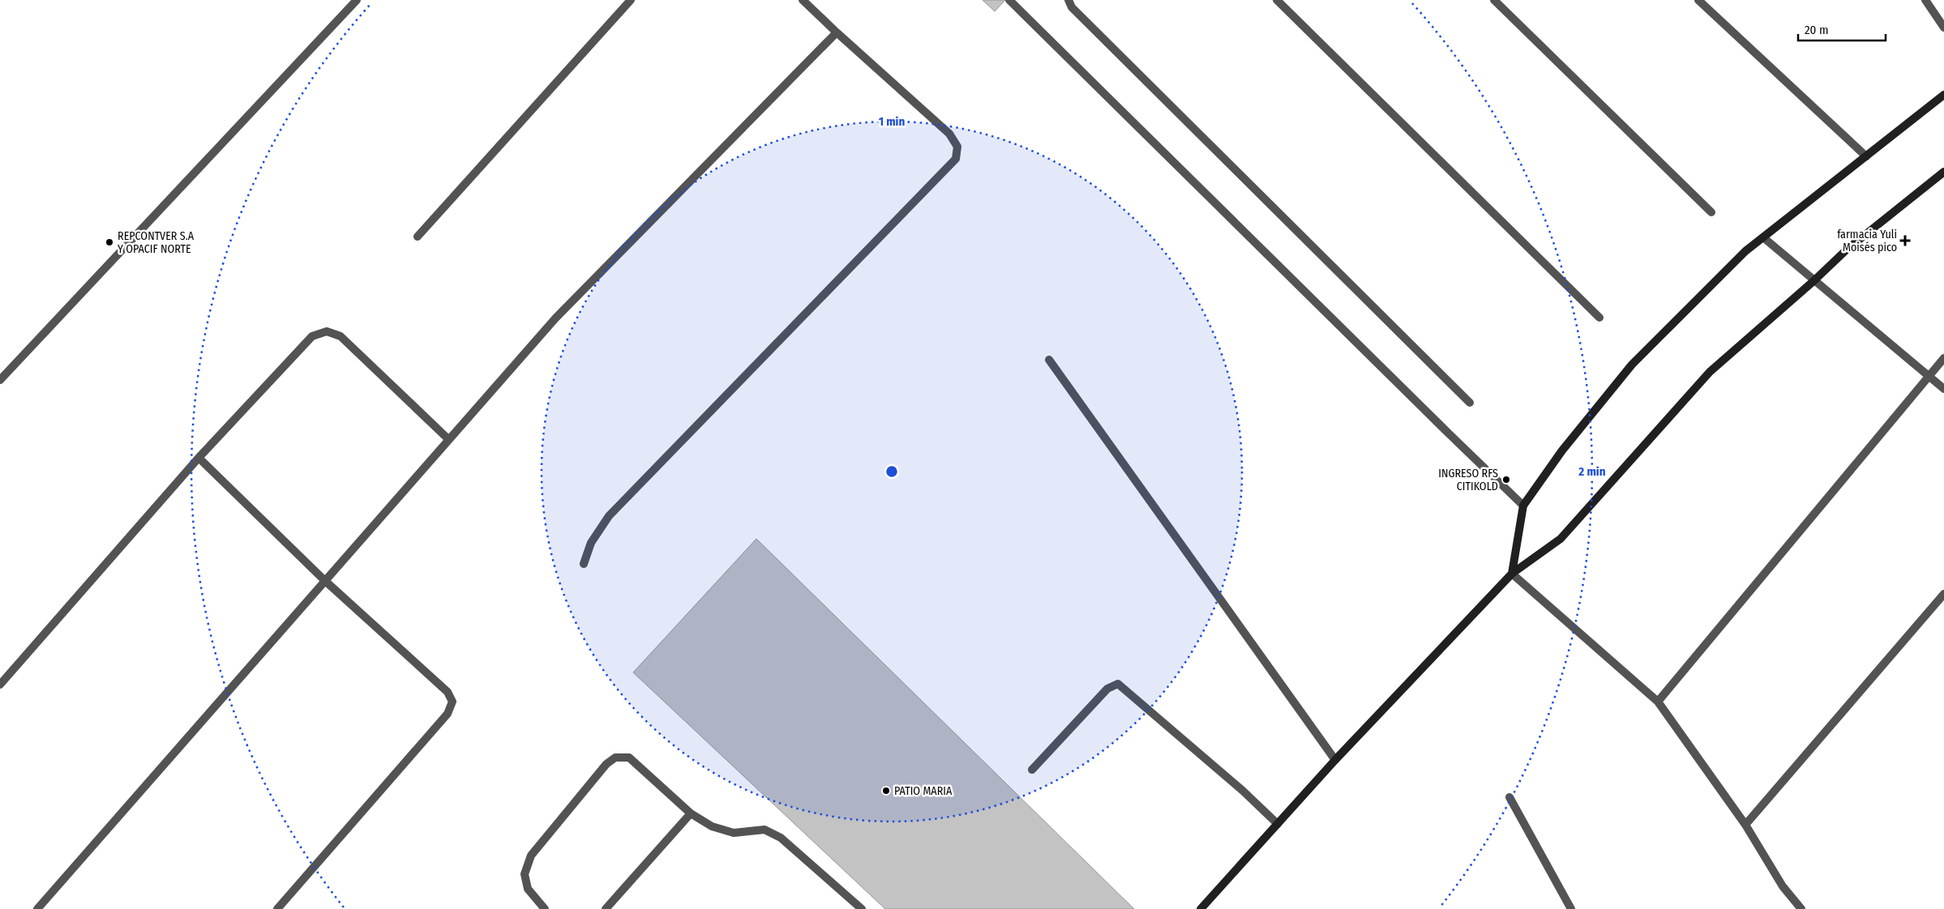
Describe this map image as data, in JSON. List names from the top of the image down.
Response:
{
  "places": {
    "health": ["farmacia Yuli Moisés pico"],
    "other": ["REPCONTVER S.A Y OPACIF NORTE", "INGRESO RFS CITIKOLD", "PATIO MARIA"]
  },
  "scale_bar": "20 m",
  "rings": ["1 min", "2 min"]
}
